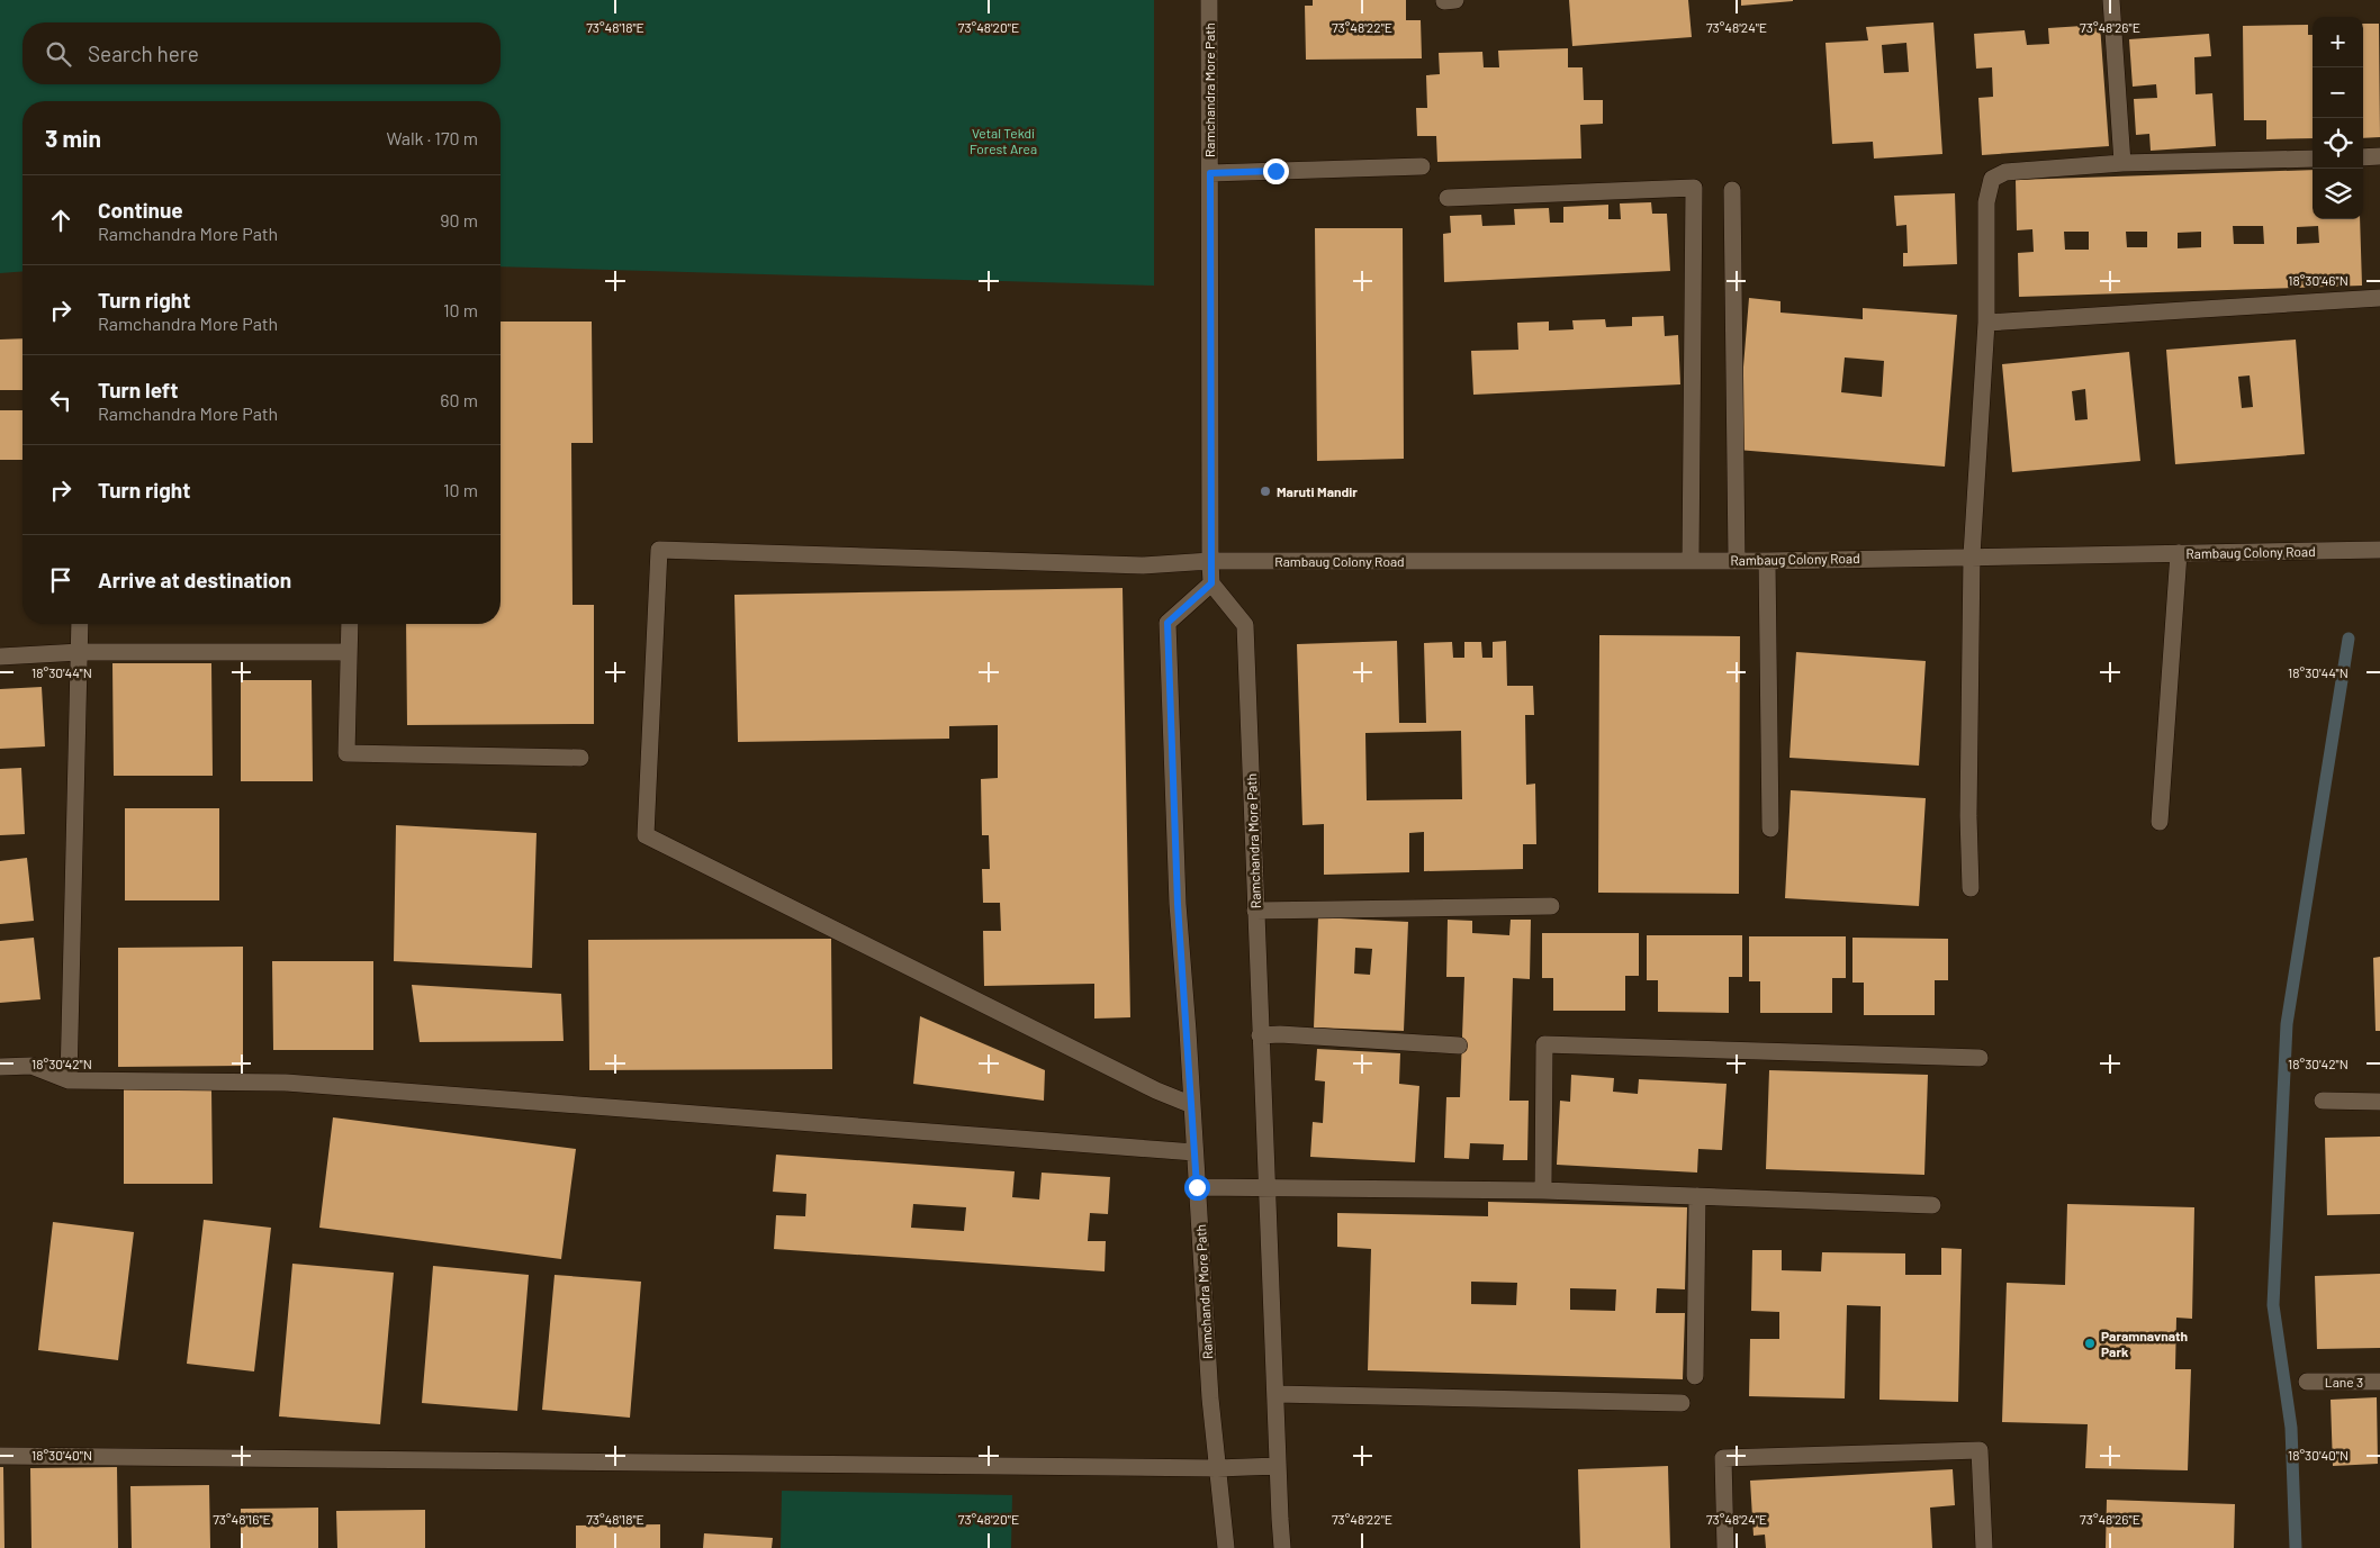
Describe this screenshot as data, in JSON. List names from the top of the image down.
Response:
{
  "streets": {
    "street": ["Ramchandra More Path", "Rambaug Colony Road", "Lane 3"]
  },
  "crossings": [
    ["Ramchandra More Path", "Rambaug Colony Road"]
  ],
  "parks": ["Vetal Tekdi Forest Area"],
  "places": ["Maruti Mandir", "Paramnavnath Park"],
  "page": {
    "map_buttons": ["+", "−"],
    "search": "Search here",
    "heading": ["3 min", "Walk · 170 m"],
    "list": [
      ["Continue", "Ramchandra More Path", "90 m"],
      ["Turn right", "Ramchandra More Path", "10 m"],
      ["Turn left", "Ramchandra More Path", "60 m"],
      ["Turn right", "10 m"],
      "Arrive at destination"
    ]
  },
  "coordinates": [
    "73°48'18\"E",
    "73°48'20\"E",
    "73°48'22\"E",
    "73°48'24\"E",
    "73°48'26\"E",
    "18°30'46\"N",
    "18°30'44\"N",
    "18°30'42\"N",
    "18°30'40\"N",
    "73°48'16\"E"
  ]
}
